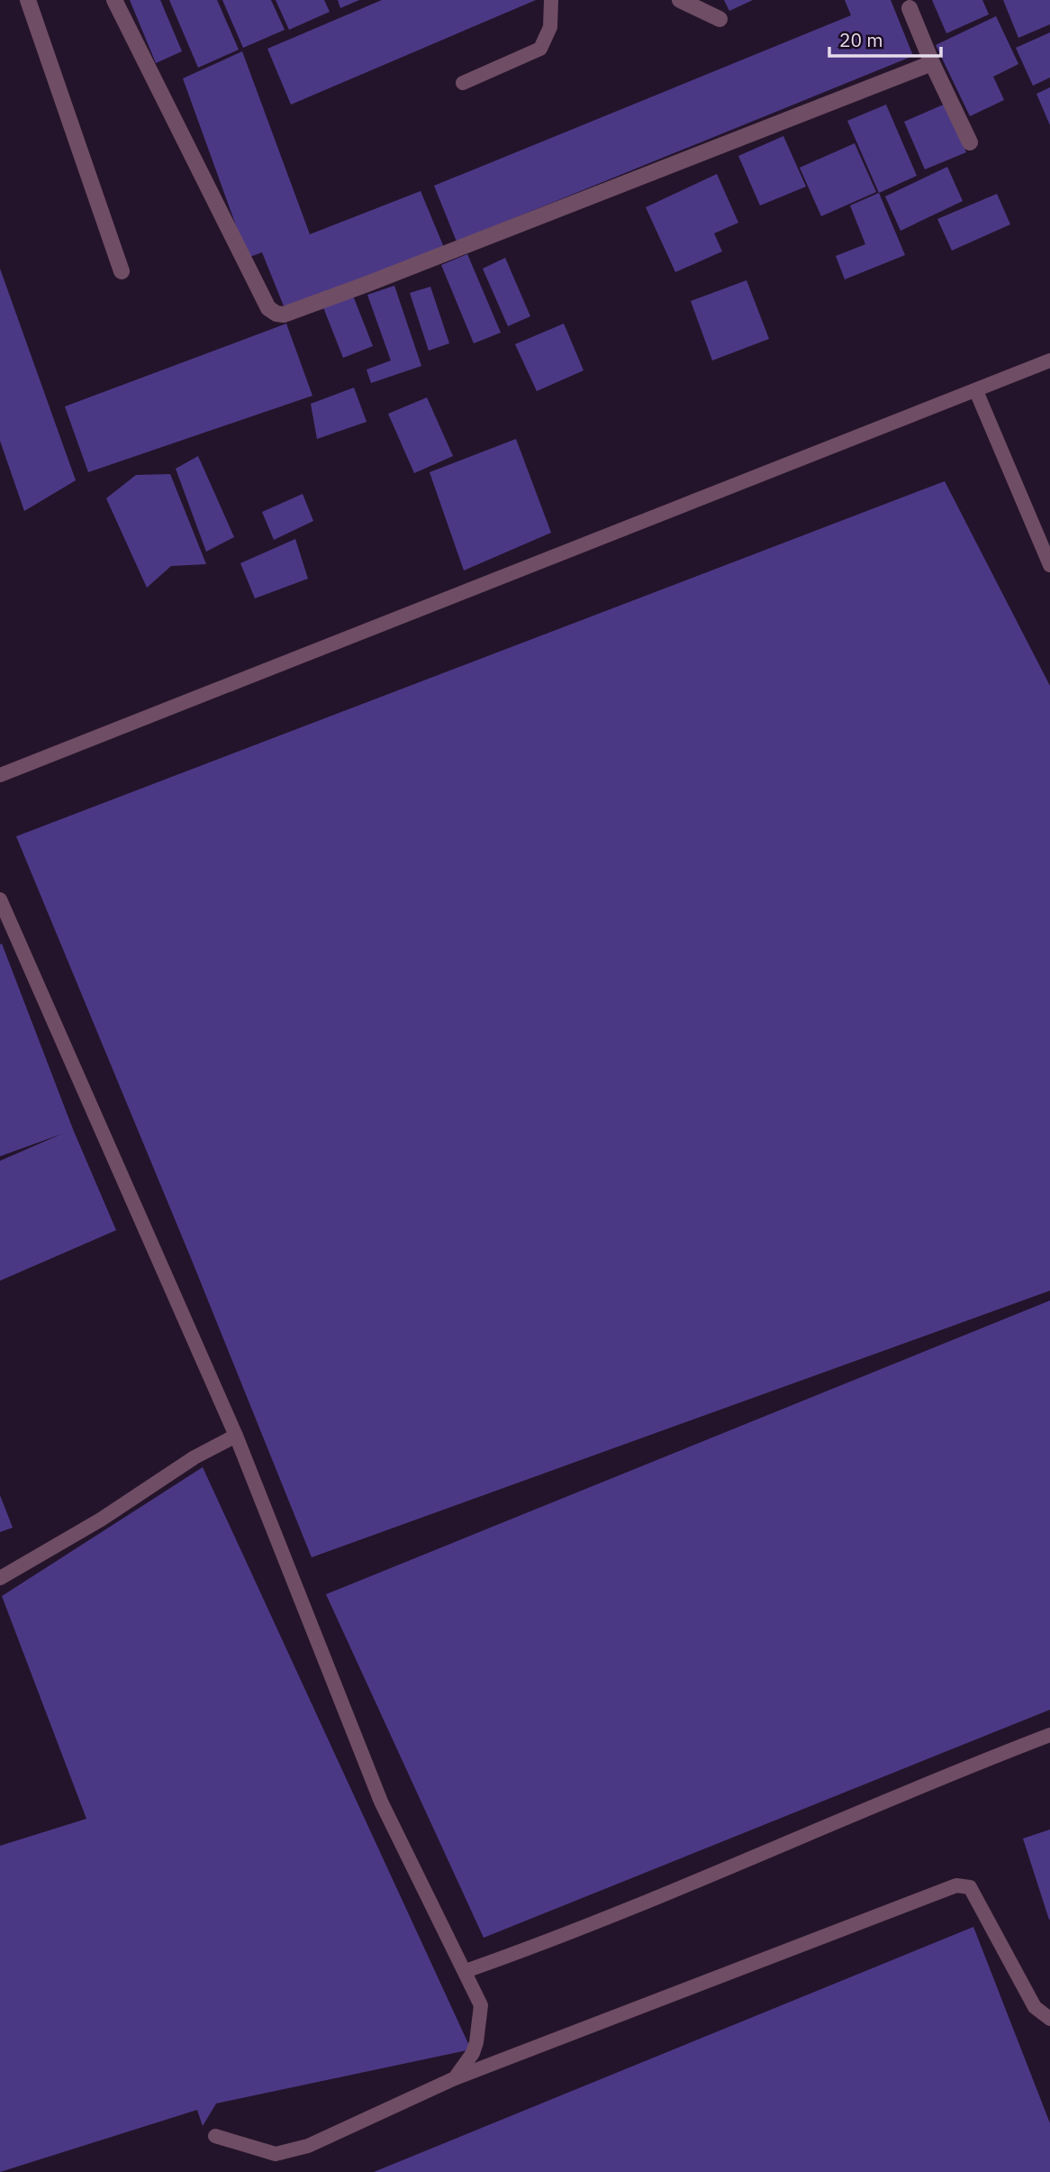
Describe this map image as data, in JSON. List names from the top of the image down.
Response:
{
  "scale_bar": "20 m"
}
